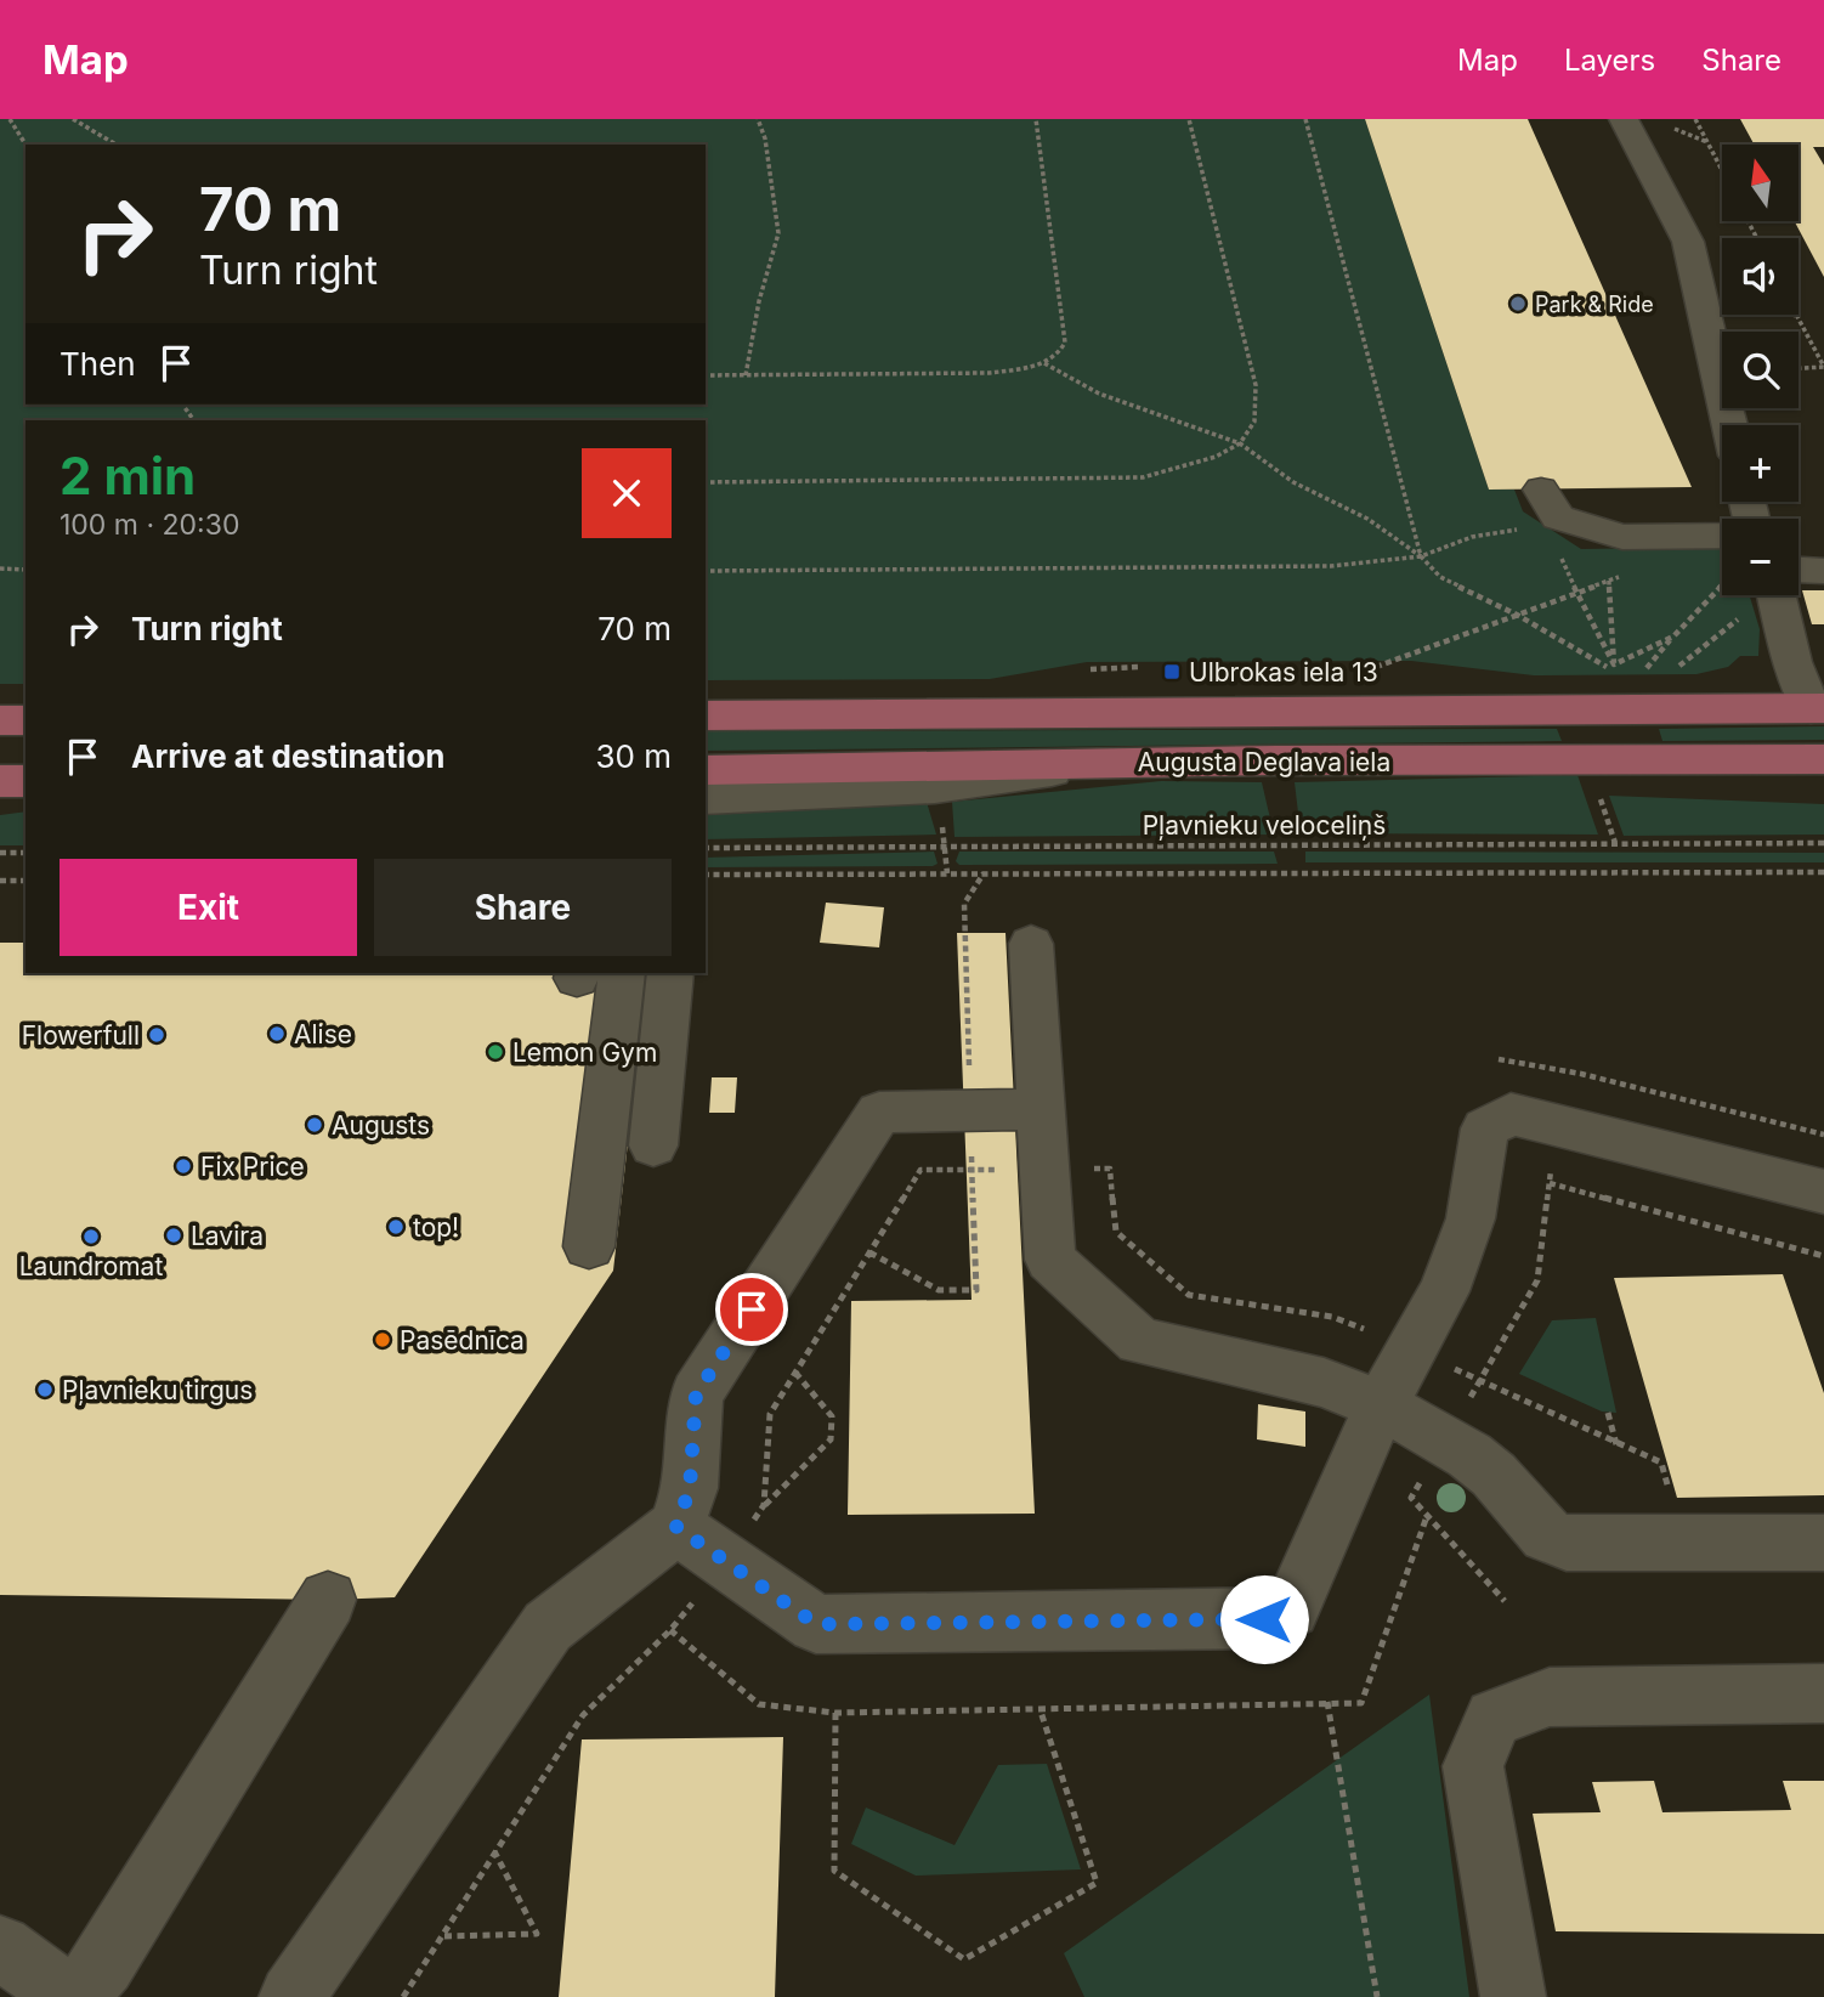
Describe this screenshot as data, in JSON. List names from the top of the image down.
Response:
{
  "streets": {
    "main road": ["Augusta Deglava iela"],
    "path": ["Pļavnieku veloceliņš"]
  },
  "places": {
    "other": [
      "Park & Ride",
      "Alise",
      "Flowerfull",
      "Lemon Gym",
      "Augusts",
      "Fix Price",
      "top!",
      "Lavira",
      "Laundromat",
      "Pasēdnīca",
      "Pļavnieku tirgus"
    ],
    "transit": ["Ulbrokas iela 13"]
  },
  "north": "top",
  "page": {
    "header": "Map",
    "nav": ["Map", "Layers", "Share"],
    "map_buttons": ["+", "−"],
    "turn": ["70 m", "Turn right"],
    "then": "Then",
    "heading": ["2 min", "100 m · 20:30"],
    "list": [
      {
        "name": "Turn right",
        "value": "70 m"
      },
      {
        "name": "Arrive at destination",
        "value": "30 m"
      }
    ],
    "buttons": ["Exit", "Share"]
  }
}
